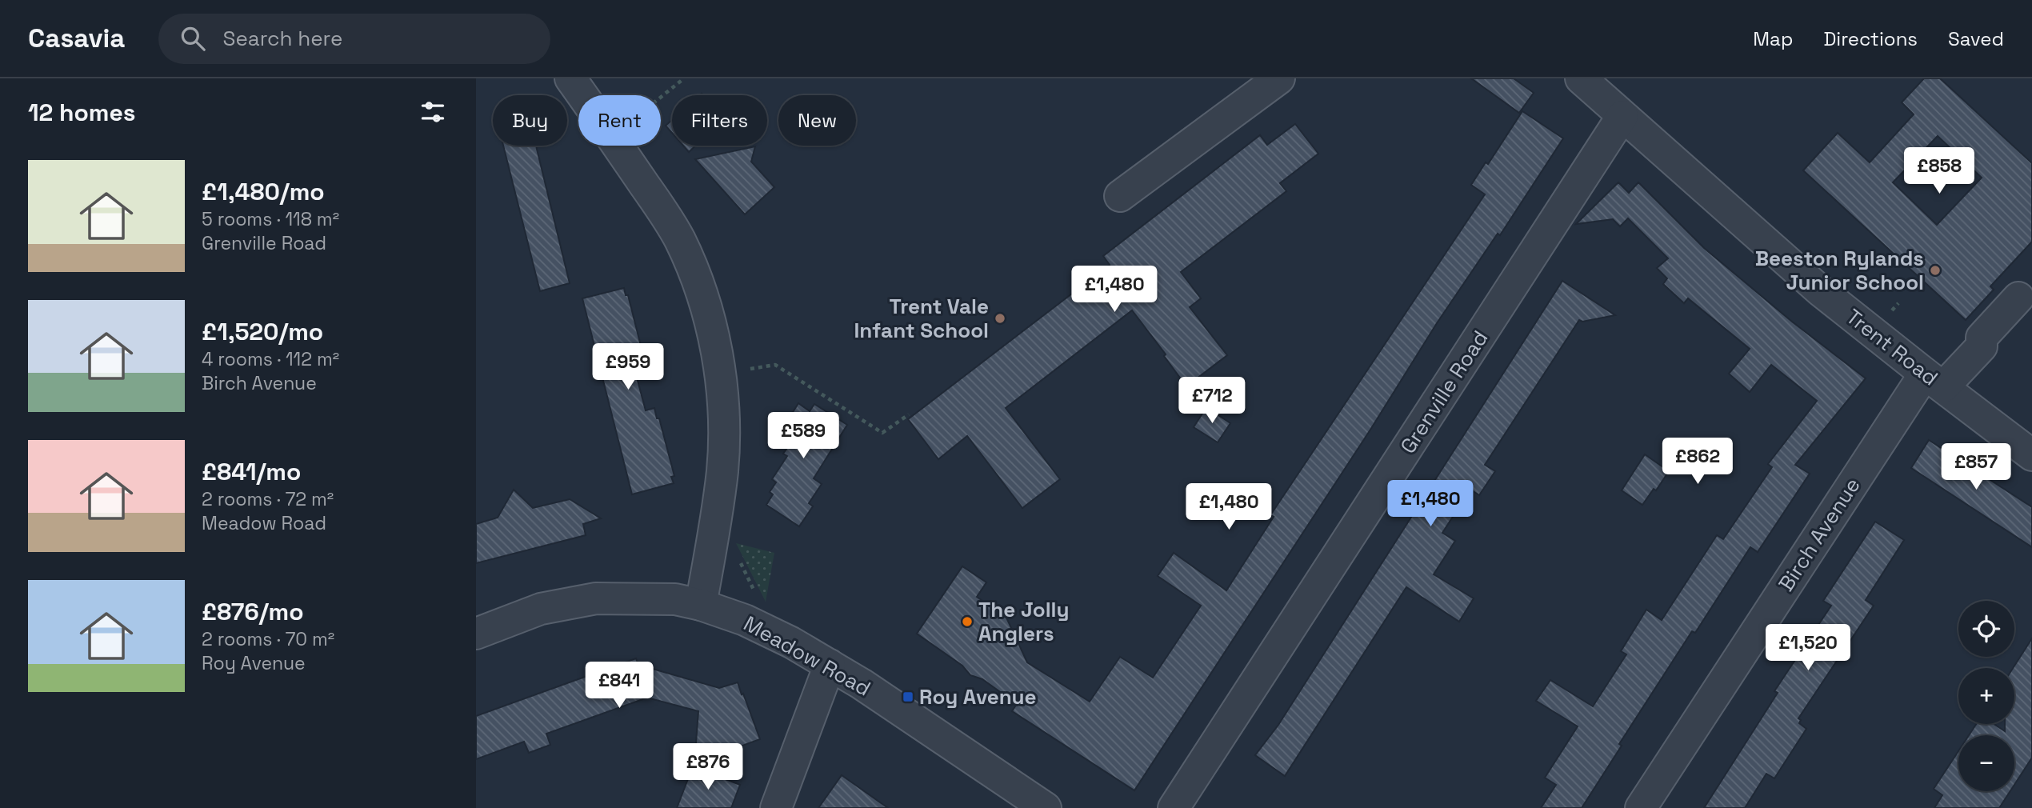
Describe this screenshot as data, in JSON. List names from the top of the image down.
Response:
{
  "streets": {
    "street": [
      "Trent Road",
      "Grenville Road",
      "Birch Avenue",
      "Meadow Road"
    ]
  },
  "crossings": [
    ["Trent Road", "Grenville Road"],
    ["Trent Road", "Birch Avenue"]
  ],
  "places": {
    "other": ["Beeston Rylands Junior School", "Trent Vale Infant School", "The Jolly Anglers"],
    "transit": ["Roy Avenue"]
  },
  "page": {
    "header": "Casavia",
    "search": "Search here",
    "nav": ["Map", "Directions", "Saved"],
    "heading": "12 homes",
    "chip": [
      "Buy",
      "Rent",
      "Filters",
      "New"
    ],
    "list": [
      {
        "name": "£1,480/mo",
        "note": "5 rooms · 118 m² · Grenville Road"
      },
      {
        "name": "£1,520/mo",
        "note": "4 rooms · 112 m² · Birch Avenue"
      },
      {
        "name": "£841/mo",
        "note": "2 rooms · 72 m² · Meadow Road"
      },
      {
        "name": "£876/mo",
        "note": "2 rooms · 70 m² · Roy Avenue"
      }
    ],
    "price": [
      "£858",
      "£1,480",
      "£959",
      "£712",
      "£589",
      "£862",
      "£857",
      "£1,480",
      "£1,480",
      "£1,520",
      "£841",
      "£876"
    ],
    "map_buttons": ["+", "−"]
  }
}
